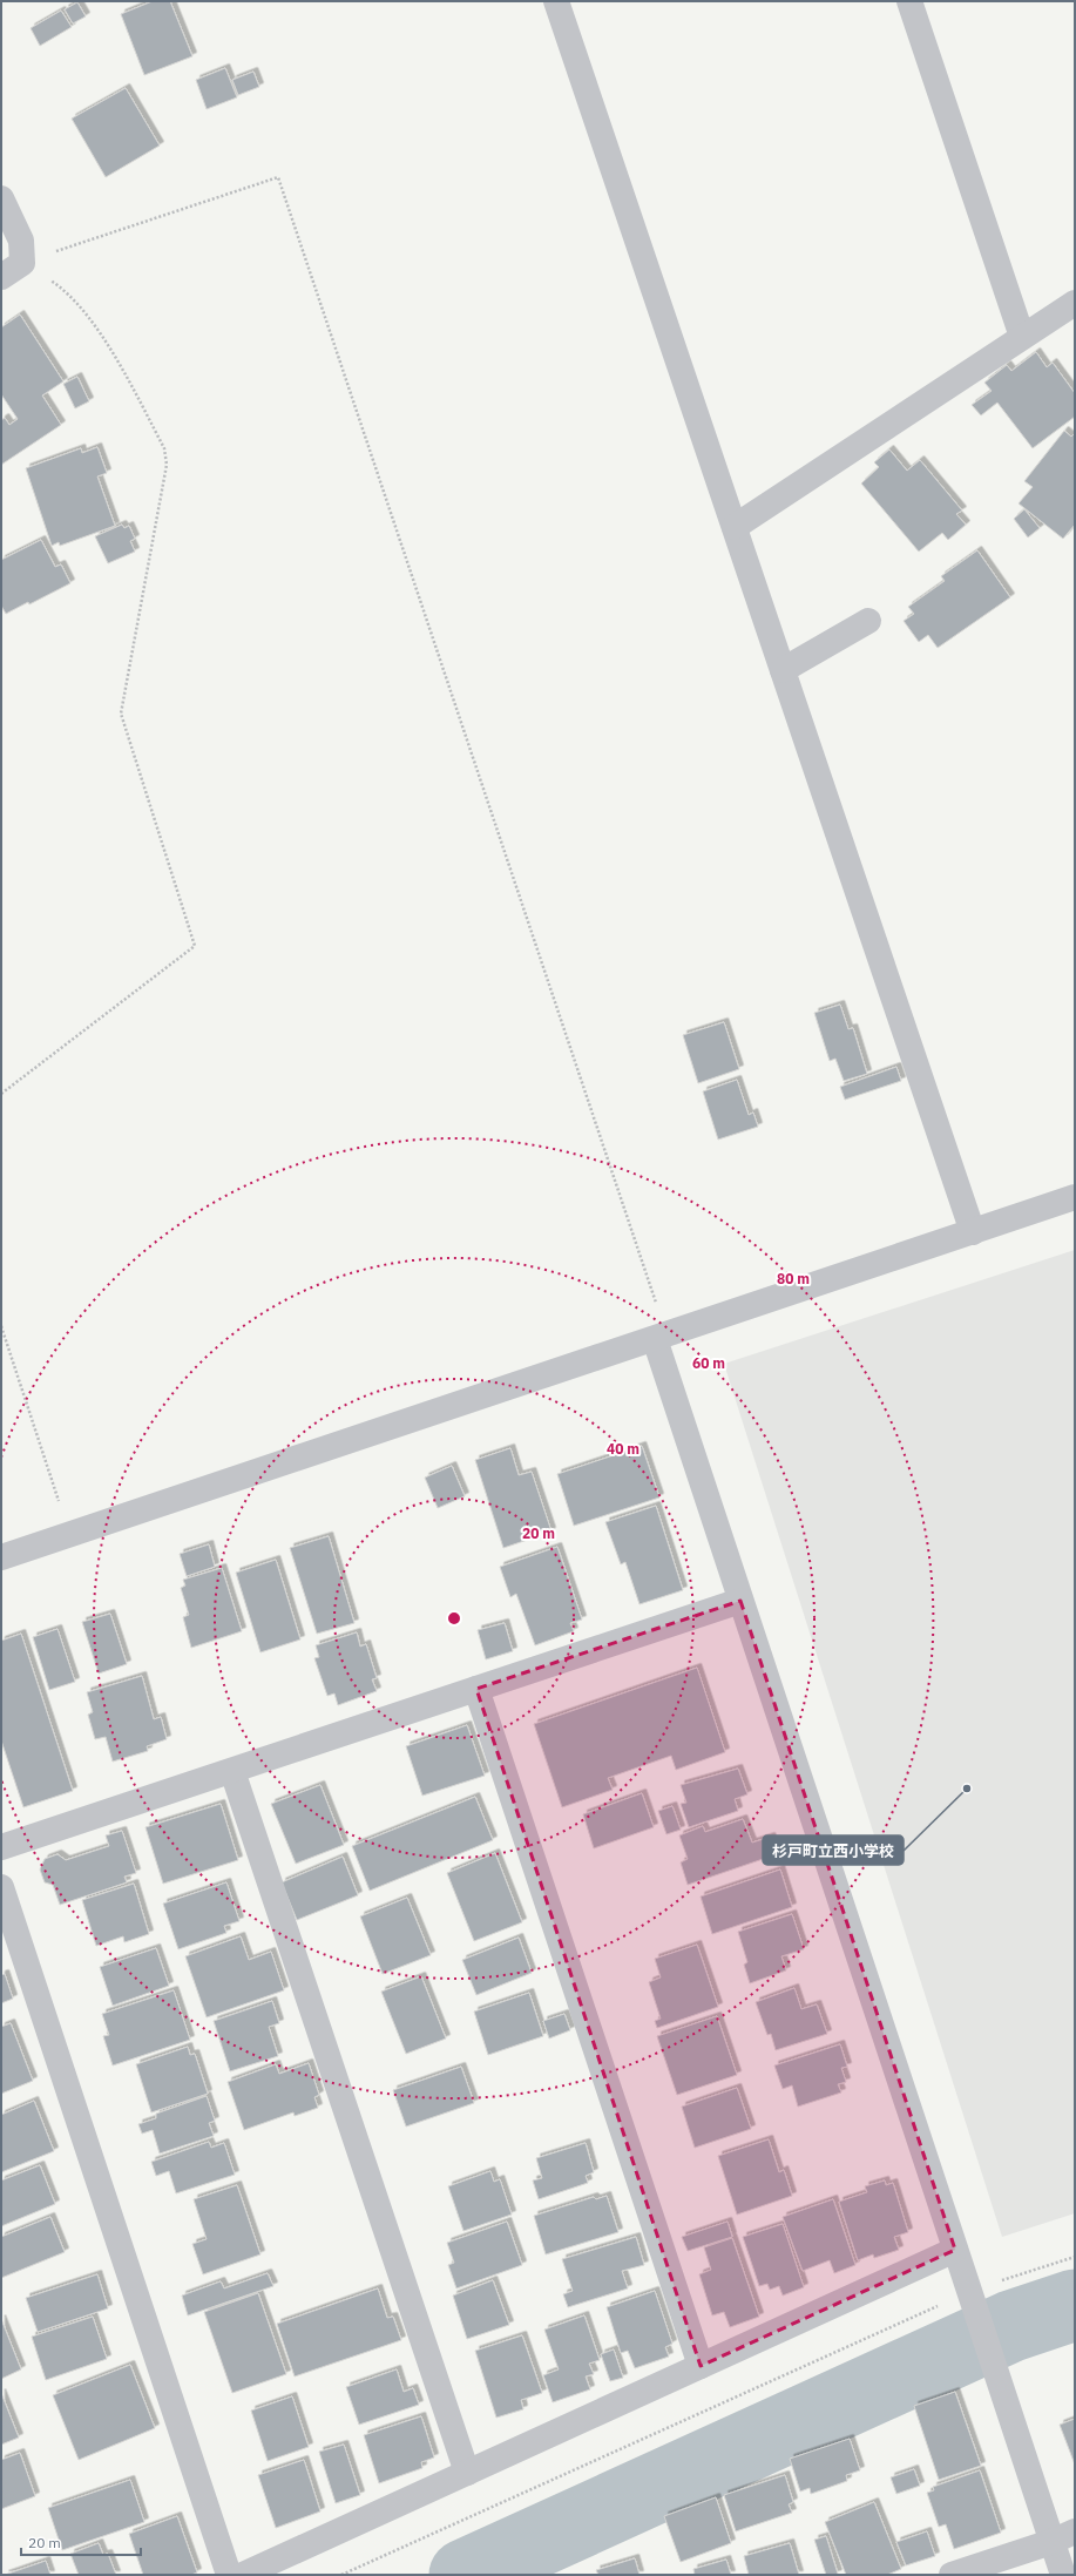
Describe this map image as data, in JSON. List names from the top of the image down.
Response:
{
  "places": ["杉戸町立西小学校"],
  "scale_bar": "20 m",
  "rings": [
    "80 m",
    "60 m",
    "40 m",
    "20 m"
  ]
}
